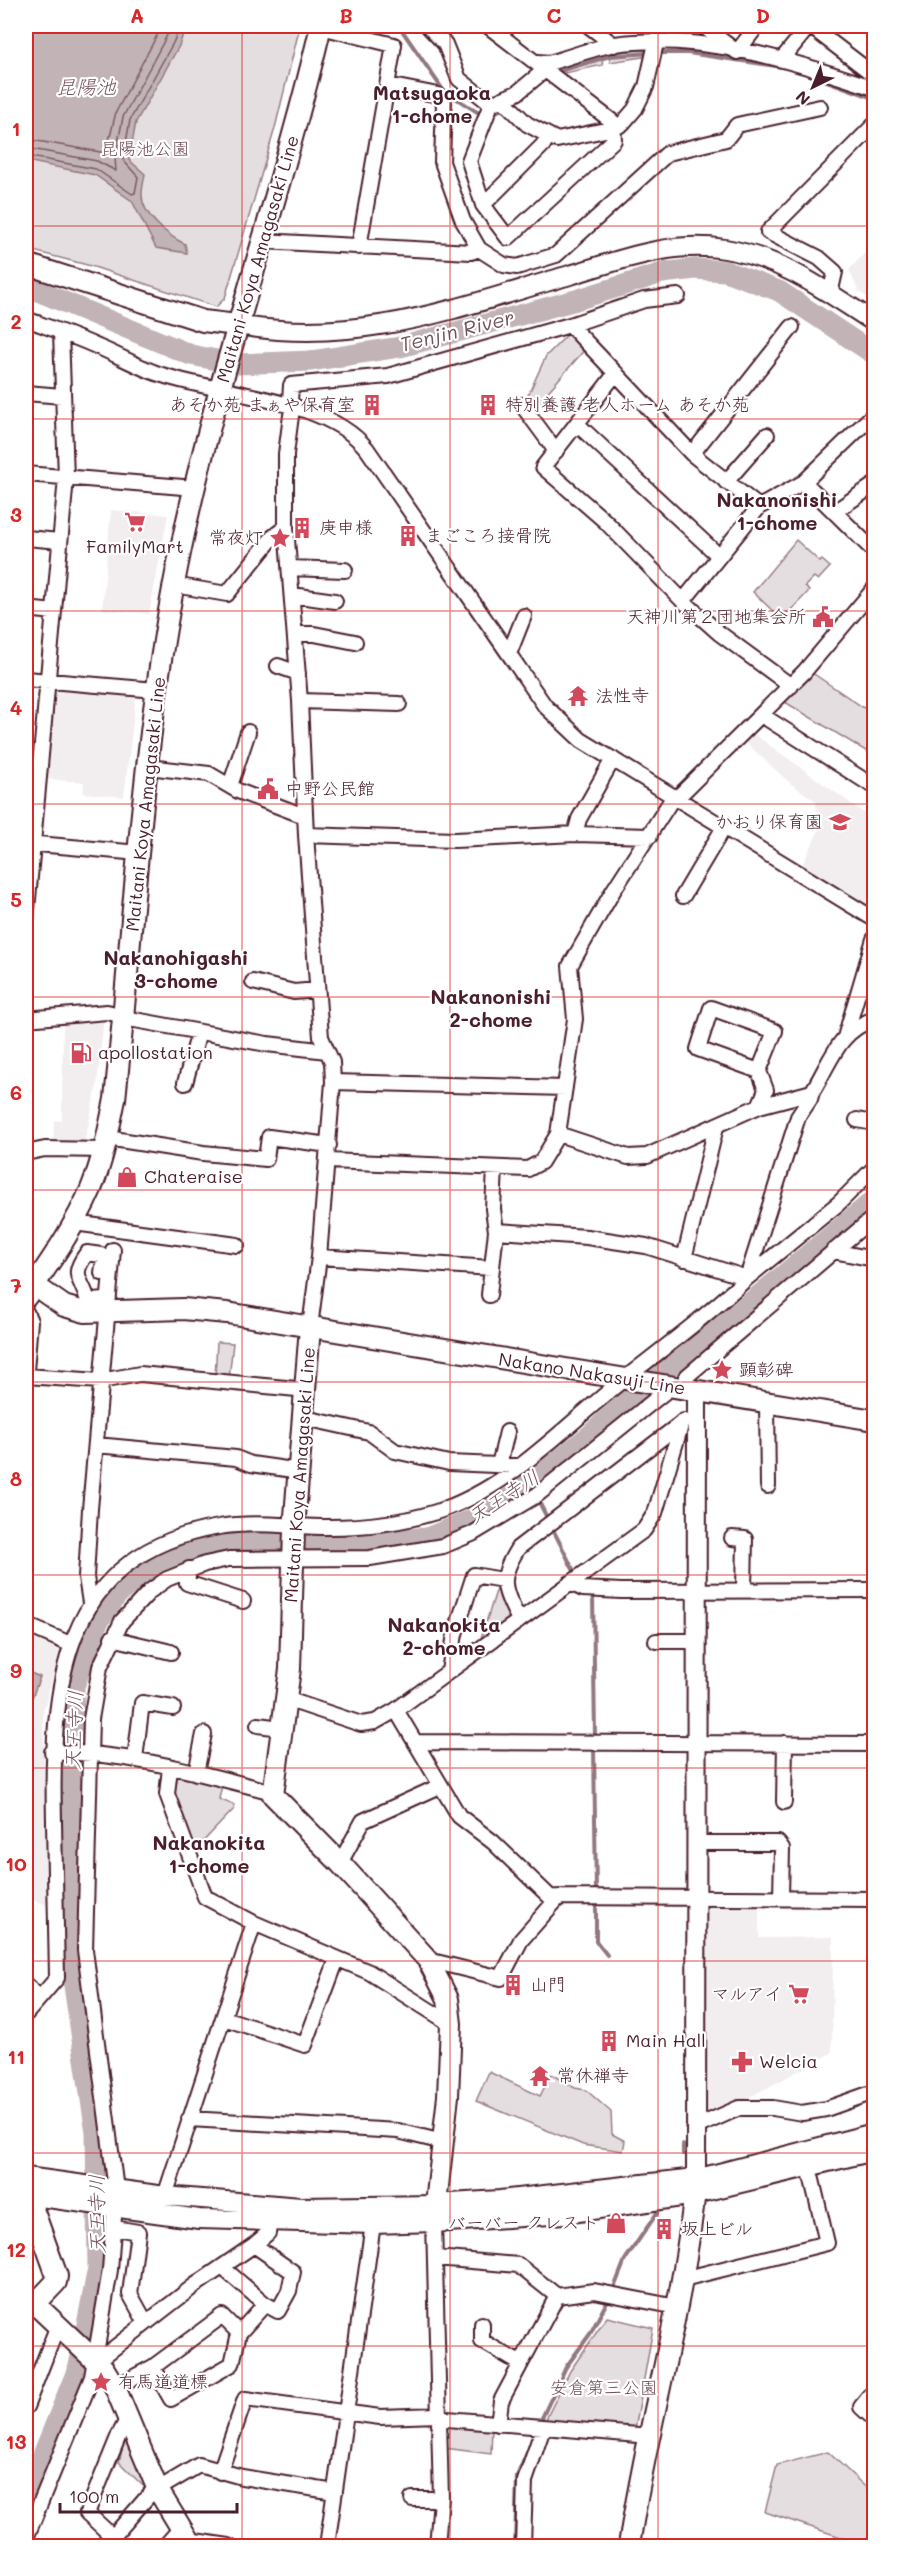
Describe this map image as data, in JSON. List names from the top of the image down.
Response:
{
  "streets": {
    "main road": ["Maitani Koya Amagasaki Line", "Nakano Nakasuji Line"]
  },
  "crossings": [
    ["Maitani Koya Amagasaki Line", "Nakano Nakasuji Line"]
  ],
  "districts": [
    "Matsugaoka 1-chome",
    "Nakanonishi 1-chome",
    "Nakanohigashi 3-chome",
    "Nakanonishi 2-chome",
    "Nakanokita 2-chome",
    "Nakanokita 1-chome"
  ],
  "water": ["昆陽池", "Tenjin River", "天王寺川"],
  "parks": ["昆陽池公園", "安倉第三公園"],
  "places": {
    "building": [
      "あそか苑 まぁや保育室",
      "特別養護 老人ホーム あそか苑",
      "庚申様",
      "まごころ接骨院",
      "山門",
      "Main Hall",
      "坂上ビル"
    ],
    "supermarket": ["FamilyMart", "マルアイ"],
    "place": ["常夜灯", "顕彰碑", "有馬道道標"],
    "public building": ["天神川第２団地集会所", "中野公民館"],
    "temple": ["法性寺", "常休禅寺"],
    "school or university": ["かおり保育園"],
    "fuel station": ["apollostation"],
    "shop": ["Chateraise", "バーバー クレスト"],
    "pharmacy": ["Welcia"]
  },
  "scale_bar": "100 m",
  "north": "bottom left",
  "grid": {
    "columns": [
      "A",
      "B",
      "C",
      "D"
    ],
    "rows": [
      "1",
      "2",
      "3",
      "4",
      "5",
      "6",
      "7",
      "8",
      "9",
      "10",
      "11",
      "12",
      "13"
    ]
  }
}
